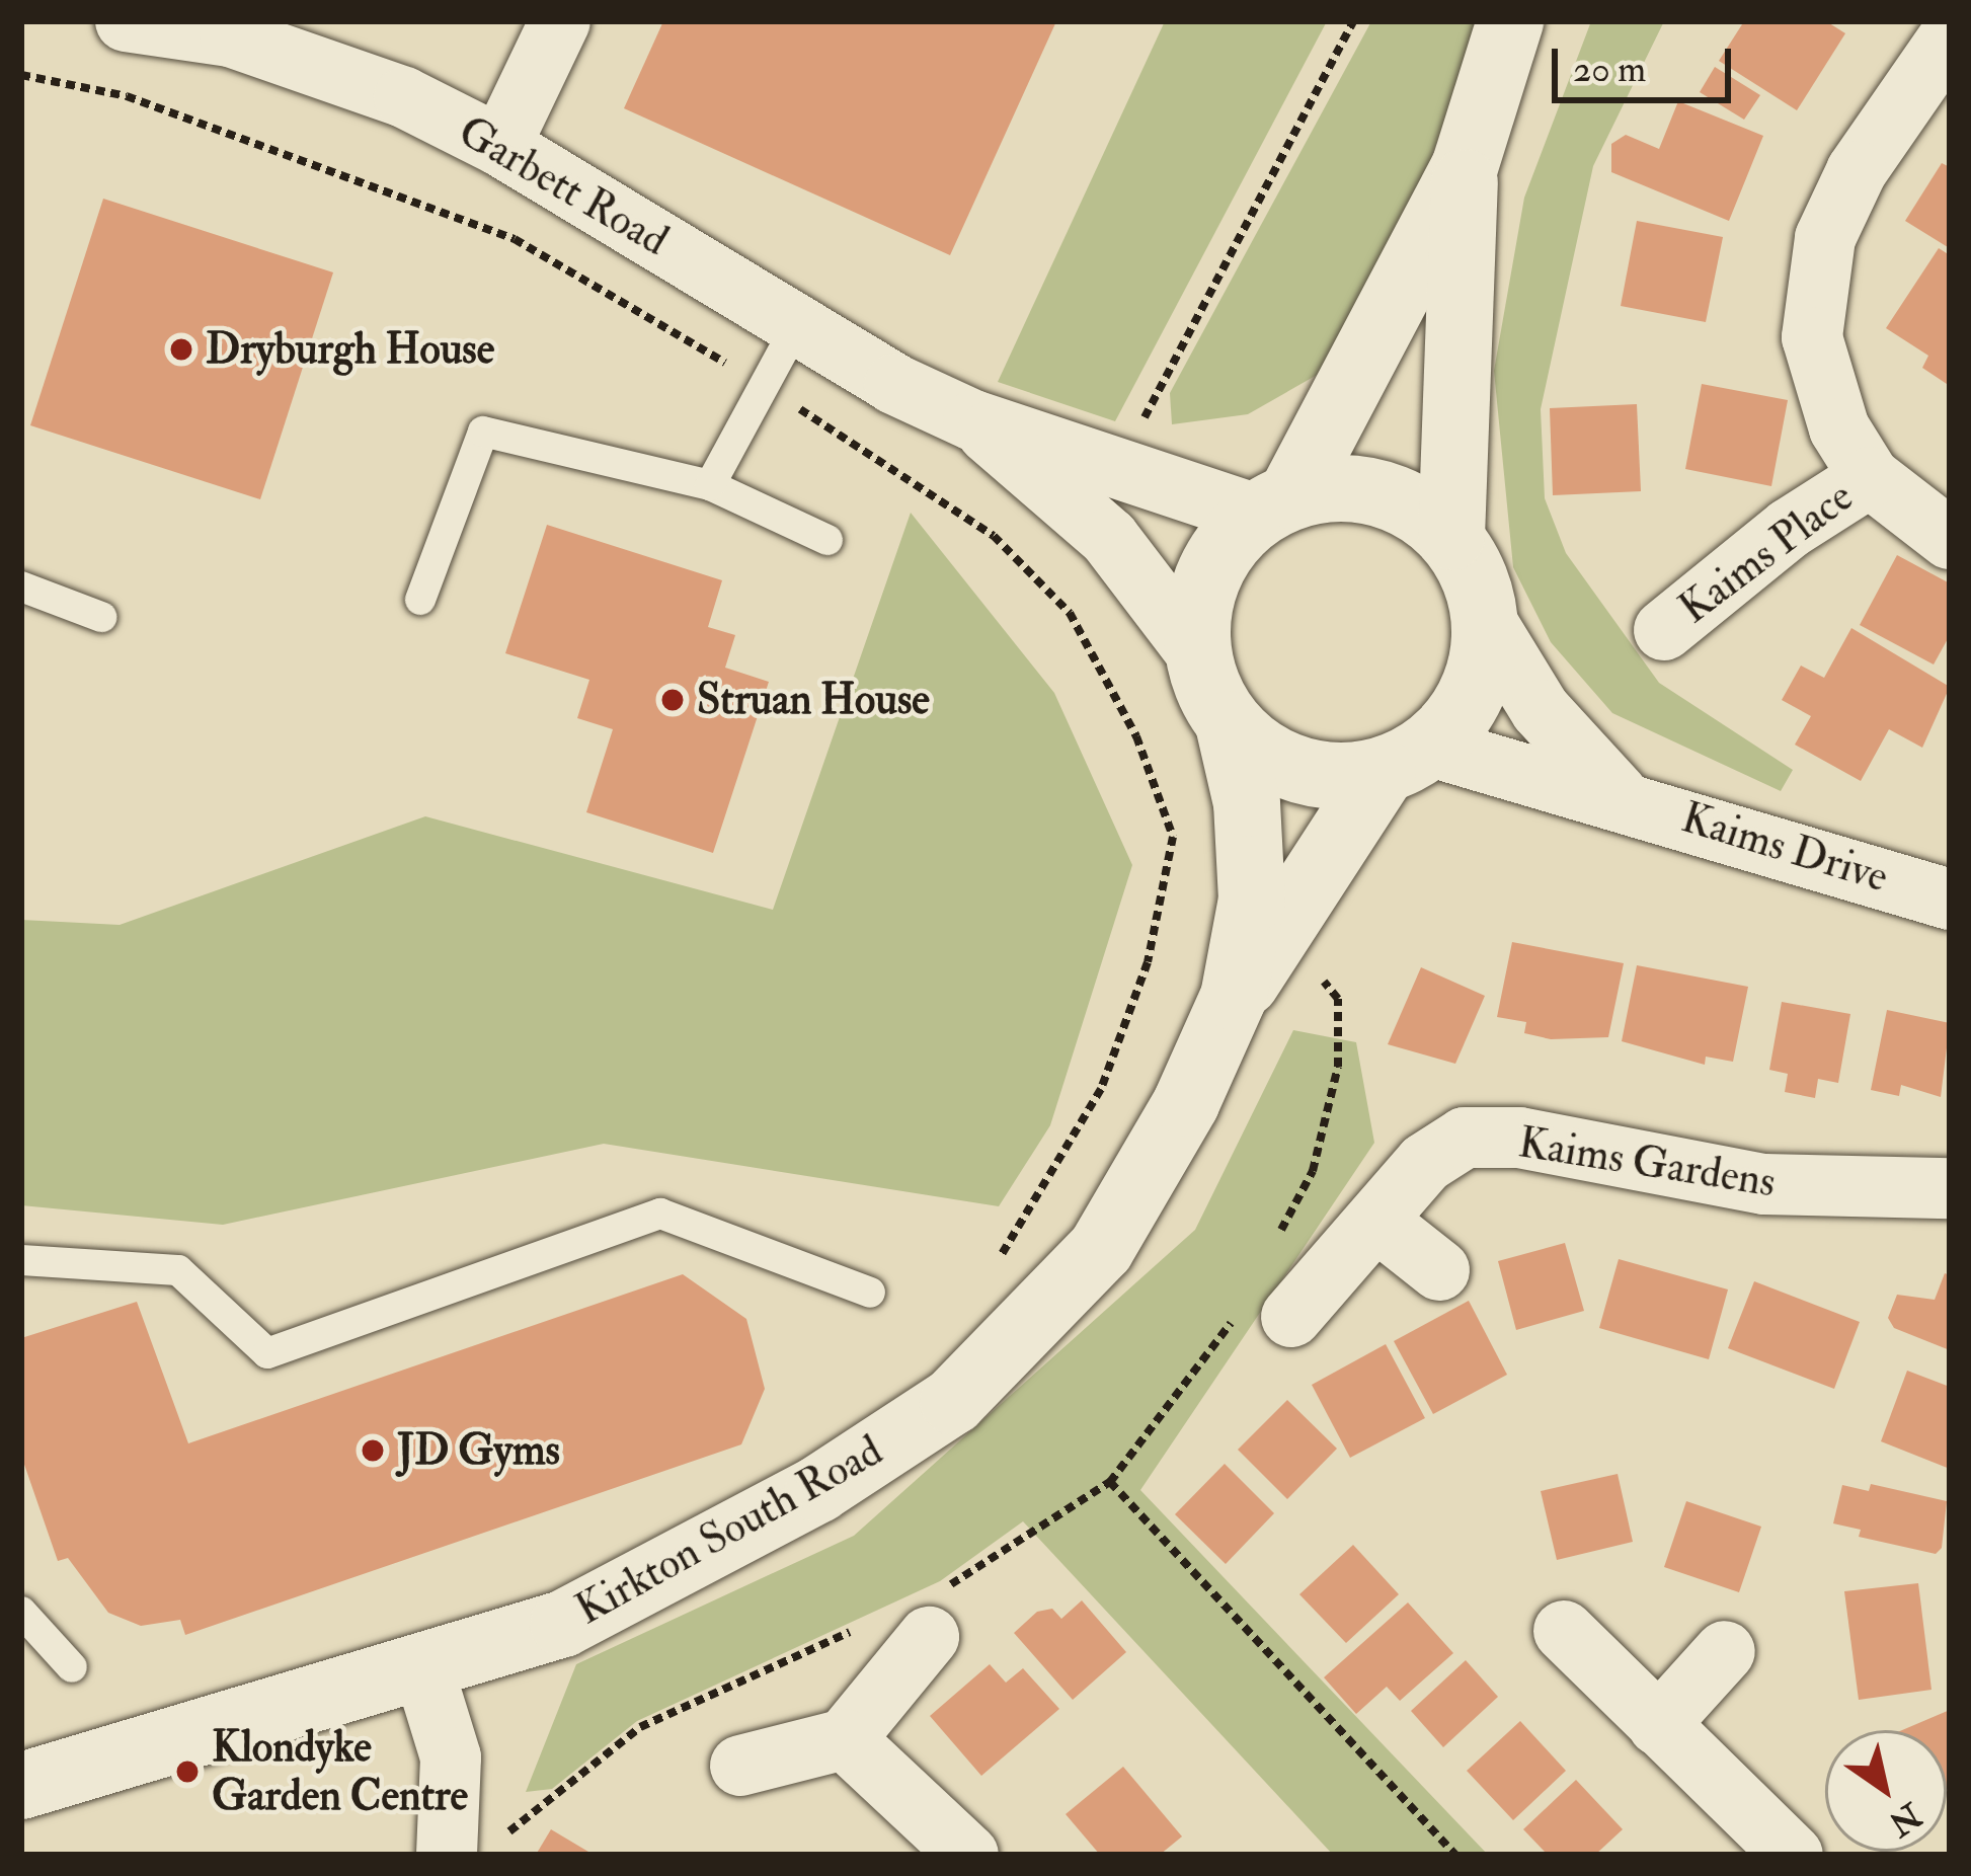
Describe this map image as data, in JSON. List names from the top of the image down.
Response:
{
  "streets": {
    "street": [
      "Garbett Road",
      "Kaims Place",
      "Kaims Drive",
      "Kaims Gardens",
      "Kirkton South Road"
    ]
  },
  "crossings": [
    ["Garbett Road", "Kaims Drive"],
    ["Garbett Road", "Kirkton South Road"],
    ["Kaims Drive", "Kirkton South Road"]
  ],
  "places": [
    "Dryburgh House",
    "Struan House",
    "JD Gyms",
    "Klondyke Garden Centre"
  ],
  "scale_bar": "20 m",
  "north": "bottom right"
}
